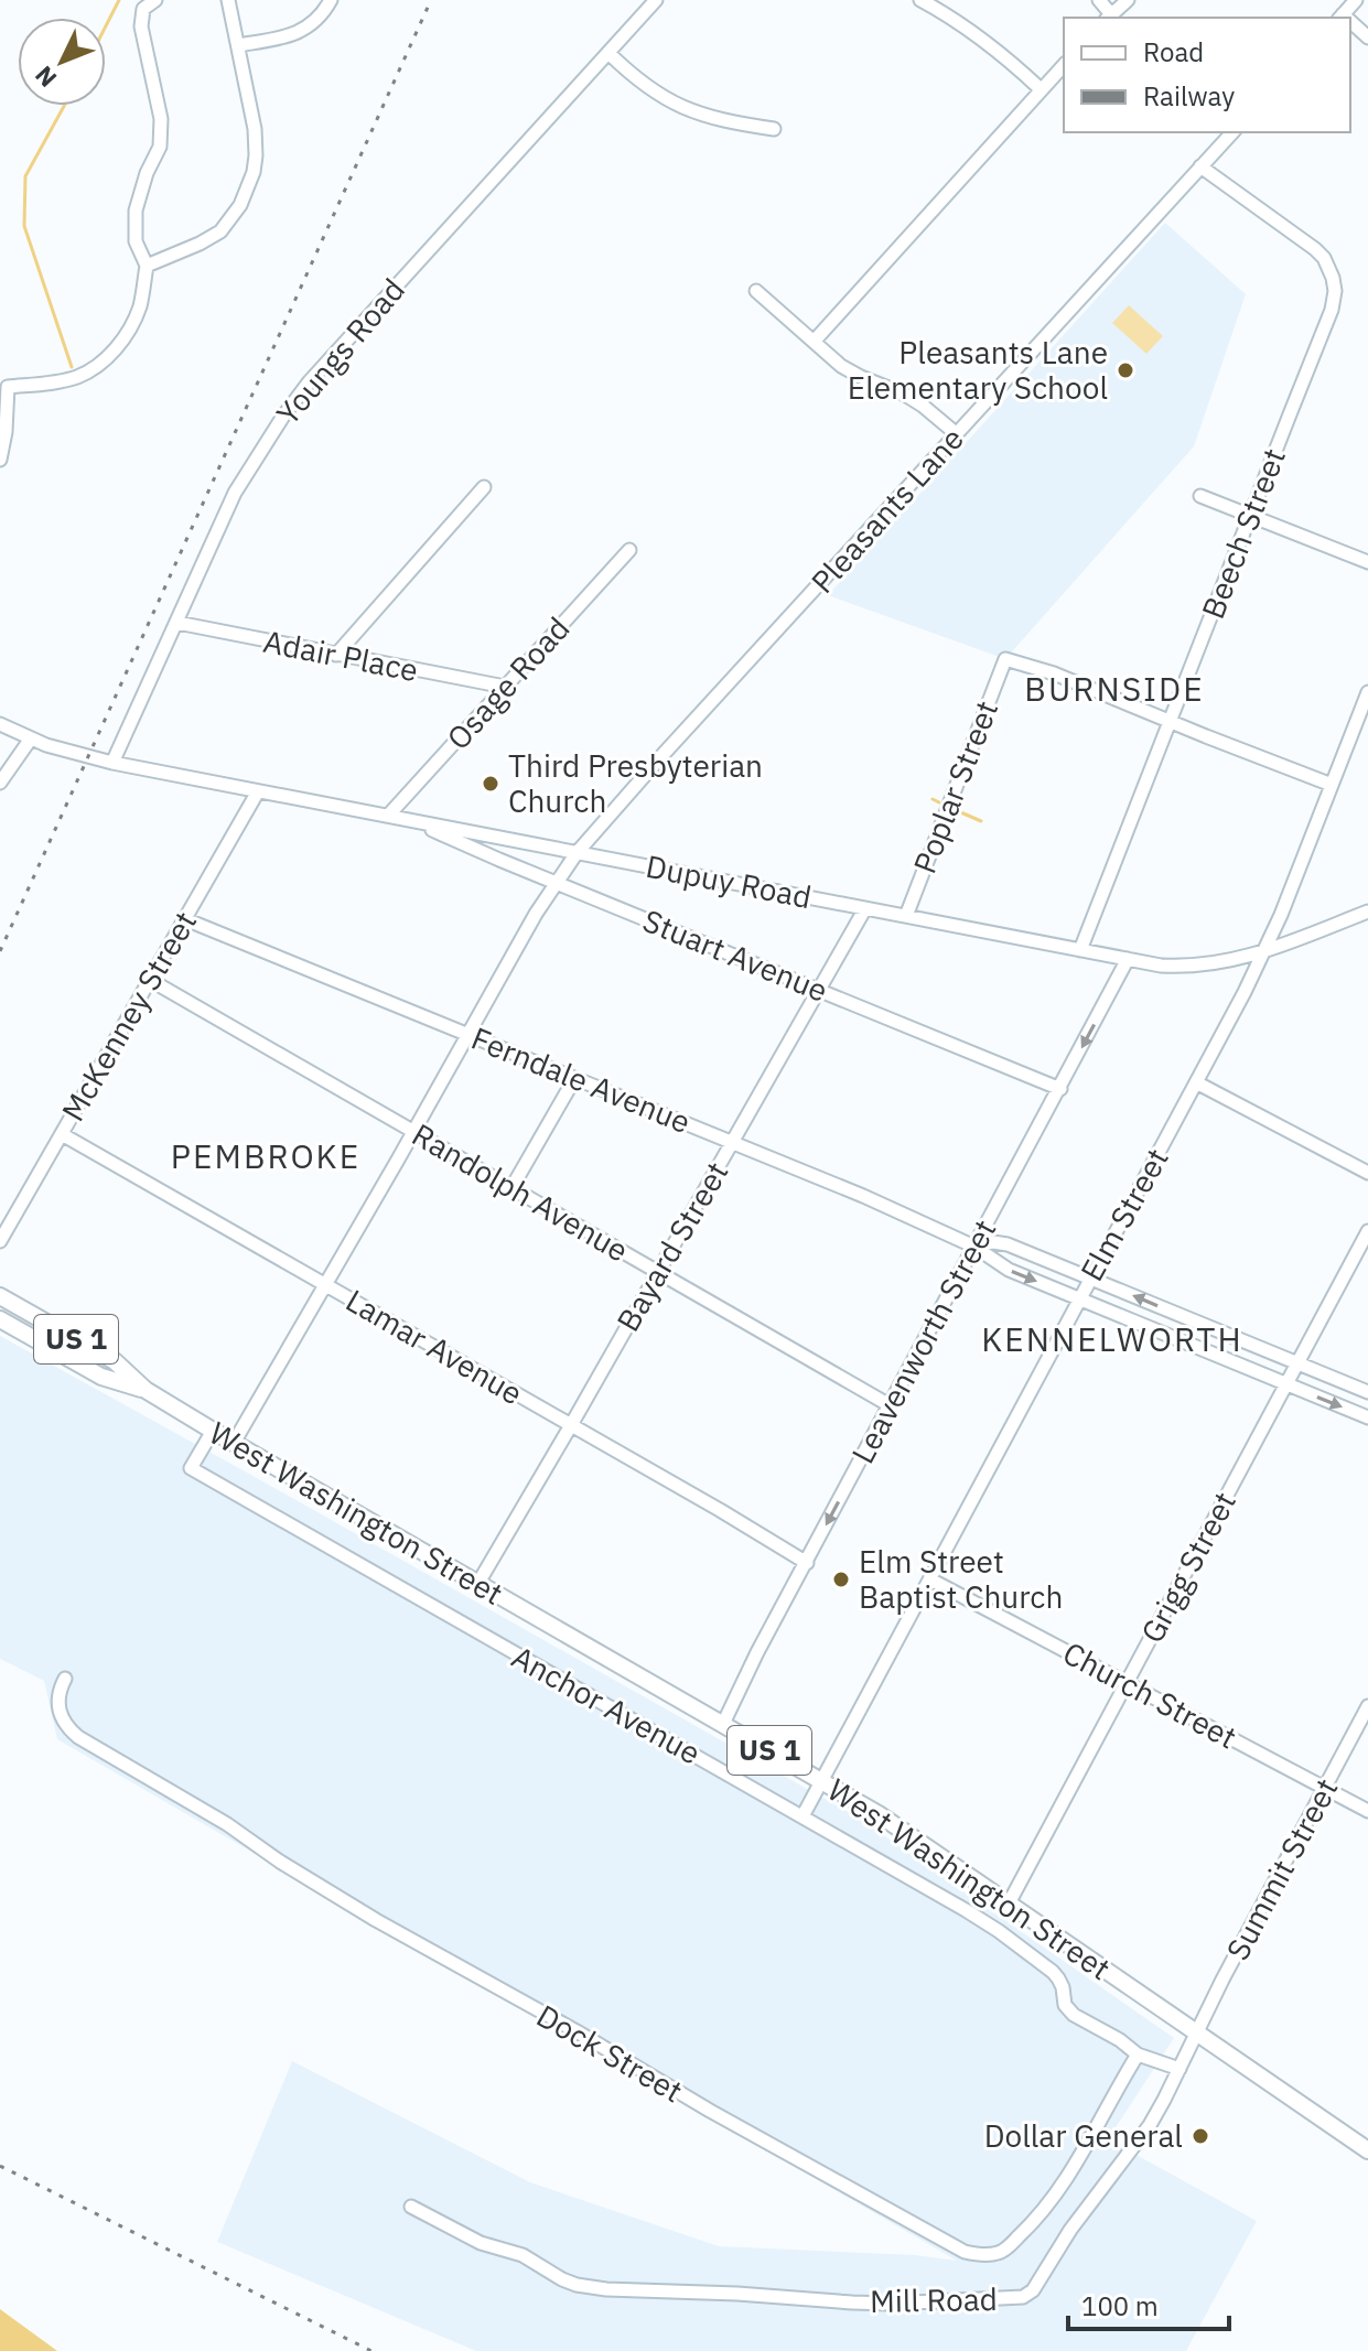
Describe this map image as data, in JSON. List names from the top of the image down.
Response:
{
  "streets": {
    "main road": ["US 1", "West Washington Street"],
    "street": [
      "Youngs Road",
      "Pleasants Lane",
      "Beech Street",
      "Adair Place",
      "Osage Road",
      "Poplar Street",
      "Dupuy Road",
      "Stuart Avenue",
      "McKenney Street",
      "Ferndale Avenue",
      "Randolph Avenue",
      "Elm Street",
      "Bayard Street",
      "Leavenworth Street",
      "Lamar Avenue",
      "Grigg Street",
      "Church Street",
      "Anchor Avenue",
      "Summit Street",
      "Dock Street",
      "Mill Road"
    ]
  },
  "crossings": [
    ["Youngs Road", "Adair Place"],
    ["Youngs Road", "Dupuy Road"],
    ["Pleasants Lane", "Beech Street"],
    ["Pleasants Lane", "Dupuy Road"],
    ["Pleasants Lane", "Stuart Avenue"],
    ["Pleasants Lane", "Ferndale Avenue"],
    ["Pleasants Lane", "Randolph Avenue"],
    ["Pleasants Lane", "Lamar Avenue"],
    ["Pleasants Lane", "West Washington Street"],
    ["Beech Street", "Poplar Street"],
    ["Beech Street", "Dupuy Road"],
    ["Adair Place", "Osage Road"],
    ["Osage Road", "Dupuy Road"],
    ["Poplar Street", "Dupuy Road"],
    ["Dupuy Road", "Stuart Avenue"],
    ["Dupuy Road", "McKenney Street"],
    ["Dupuy Road", "Elm Street"],
    ["Dupuy Road", "Bayard Street"],
    ["Dupuy Road", "Leavenworth Street"],
    ["Stuart Avenue", "Bayard Street"],
    ["Stuart Avenue", "Leavenworth Street"],
    ["McKenney Street", "Ferndale Avenue"],
    ["McKenney Street", "Randolph Avenue"],
    ["McKenney Street", "Lamar Avenue"],
    ["Ferndale Avenue", "Elm Street"],
    ["Ferndale Avenue", "Bayard Street"],
    ["Ferndale Avenue", "Leavenworth Street"],
    ["Ferndale Avenue", "Grigg Street"],
    ["Randolph Avenue", "Bayard Street"],
    ["Randolph Avenue", "Leavenworth Street"],
    ["Elm Street", "West Washington Street"],
    ["Elm Street", "Church Street"],
    ["Elm Street", "Anchor Avenue"],
    ["Bayard Street", "Lamar Avenue"],
    ["Bayard Street", "West Washington Street"],
    ["Leavenworth Street", "Lamar Avenue"],
    ["Leavenworth Street", "West Washington Street"],
    ["West Washington Street", "Grigg Street"],
    ["West Washington Street", "Anchor Avenue"],
    ["West Washington Street", "Summit Street"],
    ["West Washington Street", "Mill Road"],
    ["Grigg Street", "Church Street"],
    ["Church Street", "Summit Street"],
    ["Anchor Avenue", "Dock Street"],
    ["Anchor Avenue", "Mill Road"],
    ["Summit Street", "Mill Road"]
  ],
  "one_way": ["Leavenworth Street"],
  "districts": ["BURNSIDE", "PEMBROKE", "KENNELWORTH"],
  "places": [
    "Pleasants Lane Elementary School",
    "Third Presbyterian Church",
    "Elm Street Baptist Church",
    "Dollar General"
  ],
  "legend": ["Road", "Railway"],
  "scale_bar": "100 m",
  "north": "bottom left"
}
